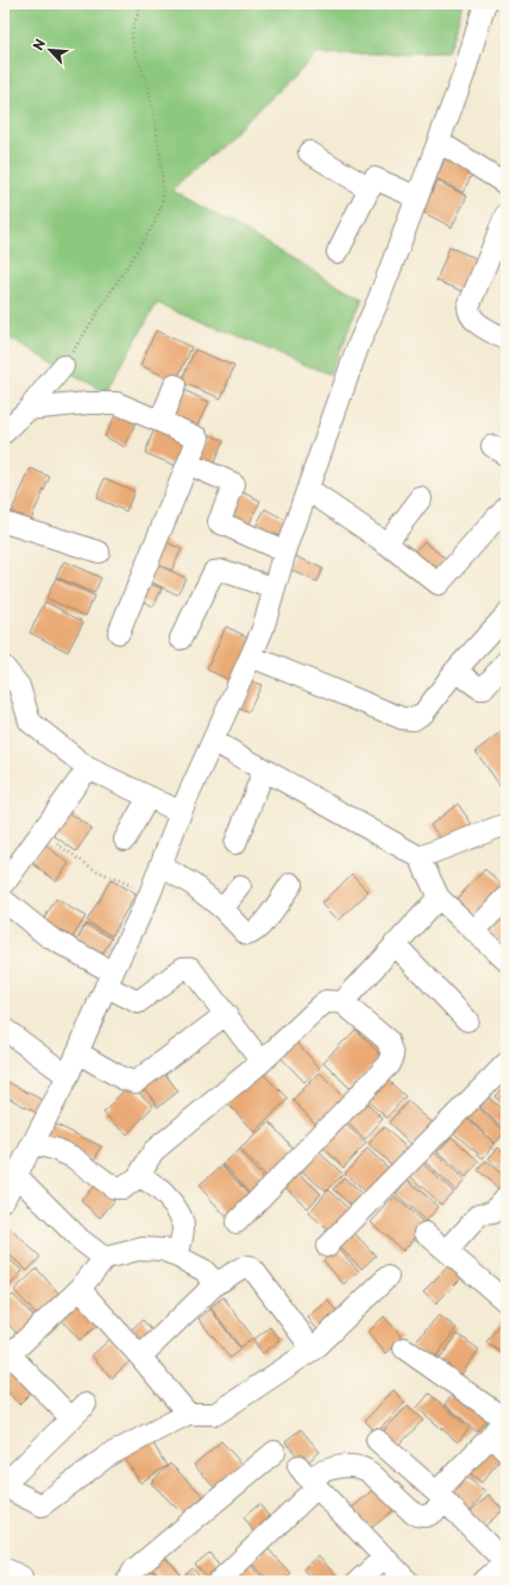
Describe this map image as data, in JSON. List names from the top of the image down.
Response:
{
  "north": "top left"
}
